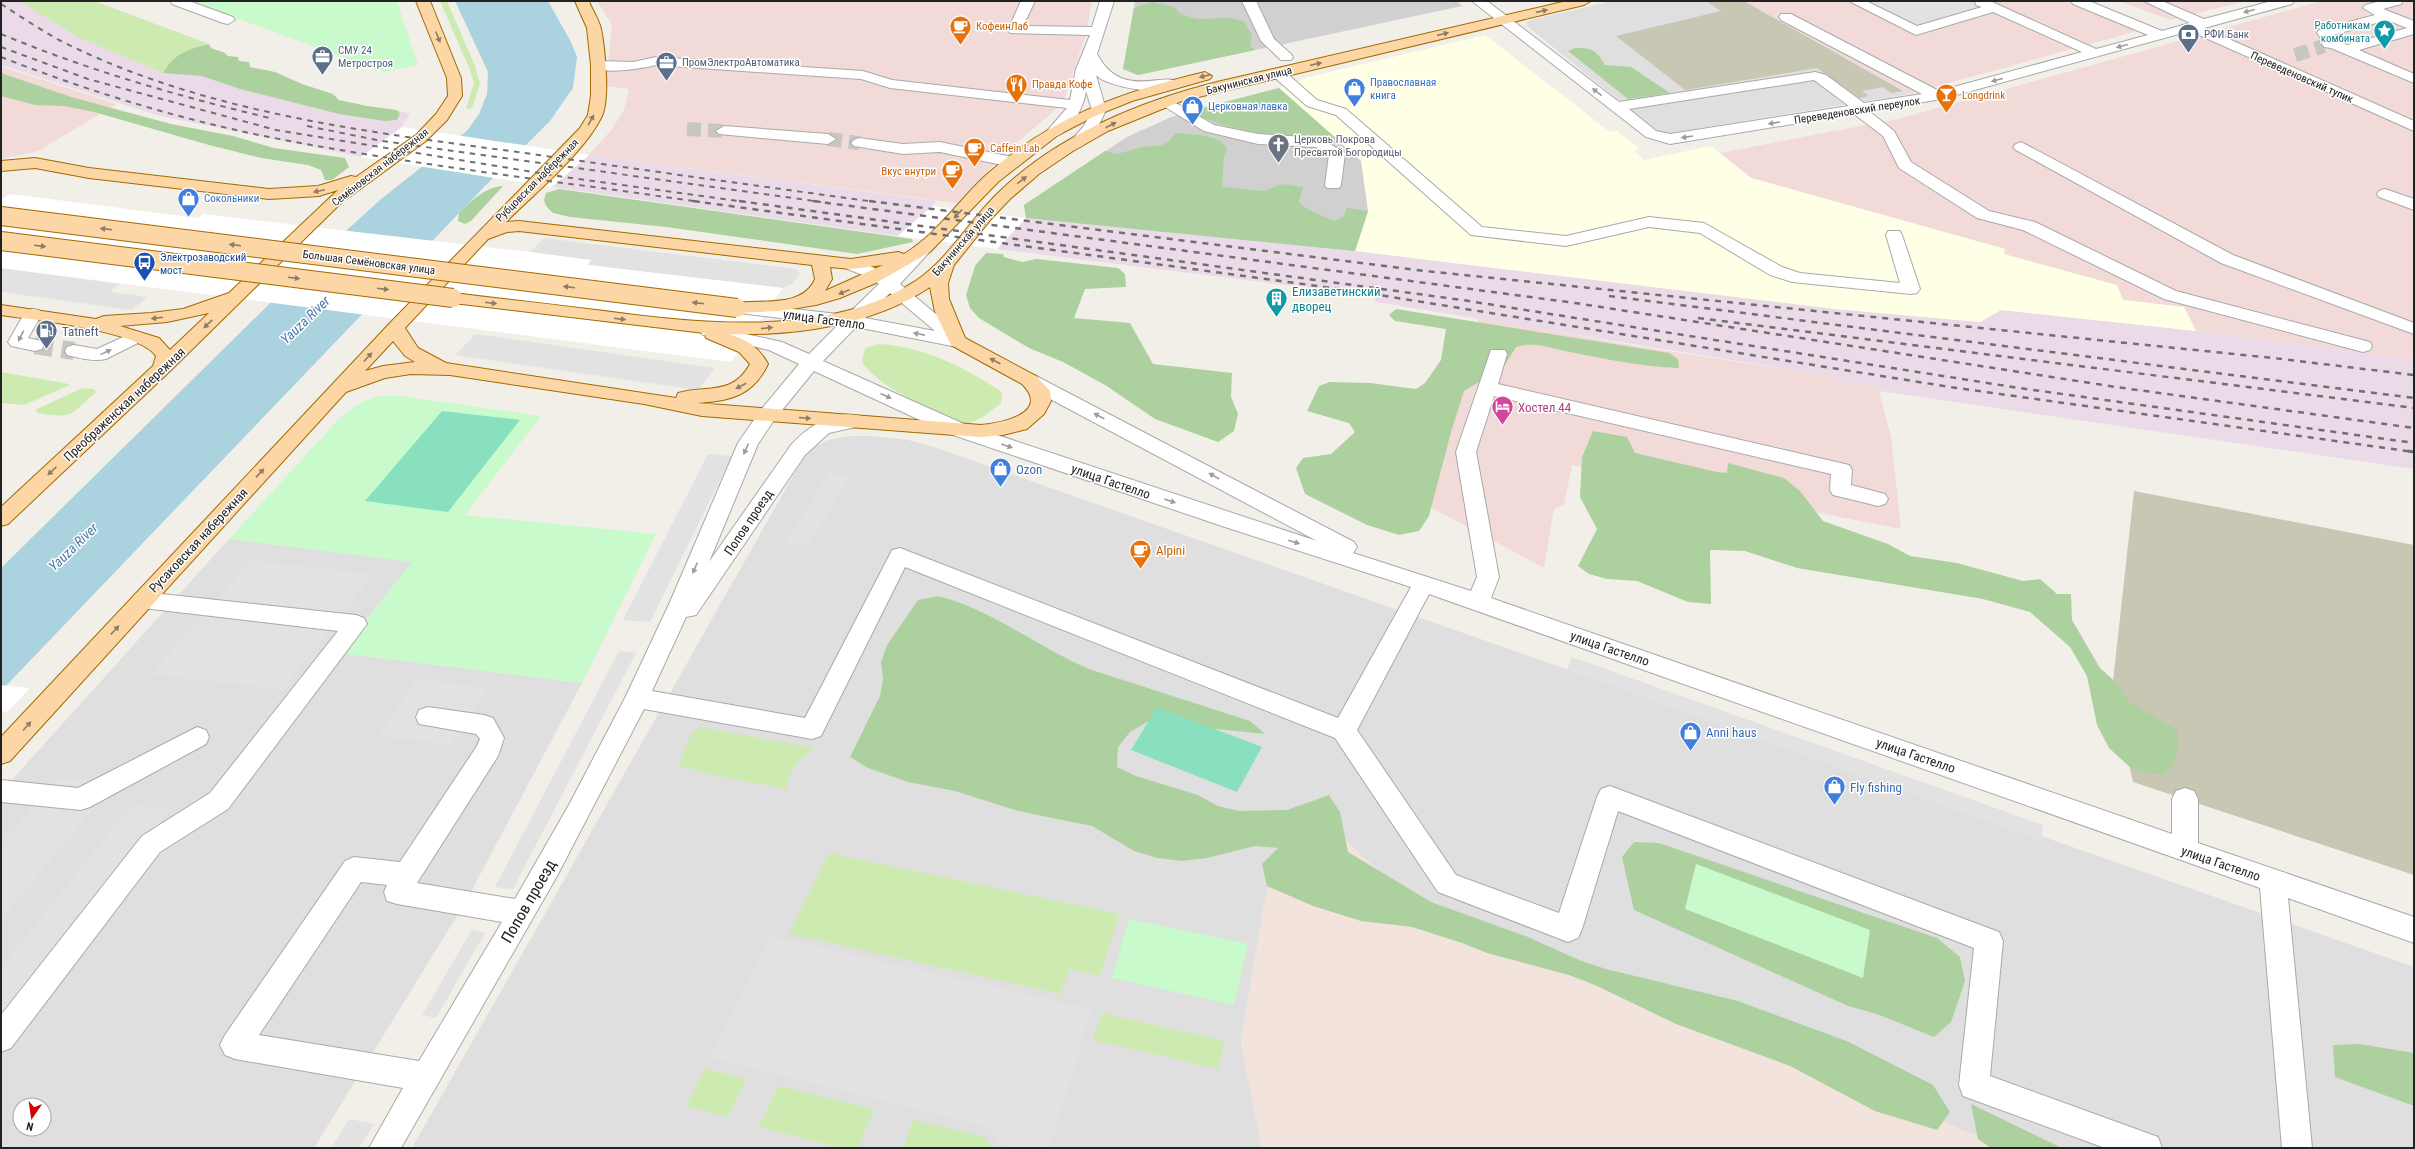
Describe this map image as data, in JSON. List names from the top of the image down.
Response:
{
  "streets": {
    "main road": [
      "Бакунинская улица",
      "Семёновская набережная",
      "Рубцовская набережная",
      "Большая Семёновская улица",
      "улица Гастелло",
      "Преображенская набережная",
      "Русаковская набережная"
    ],
    "street": ["Переведеновский тупик", "Переведеновский переулок", "Попов проезд"]
  },
  "crossings": [
    ["Переведеновский тупик", "Переведеновский переулок"],
    ["Бакунинская улица", "Переведеновский переулок"],
    ["Бакунинская улица", "Большая Семёновская улица"],
    ["Бакунинская улица", "улица Гастелло"],
    ["Бакунинская улица", "Попов проезд"],
    ["Семёновская набережная", "Преображенская набережная"],
    ["Рубцовская набережная", "Русаковская набережная"],
    ["Большая Семёновская улица", "улица Гастелло"],
    ["улица Гастелло", "Попов проезд"]
  ],
  "one_way": ["Семёновская набережная", "Преображенская набережная", "Русаковская набережная"],
  "water": ["Yauza River"],
  "places": {
    "cafe": [
      "КофеинЛаб",
      "Caffein Lab",
      "Вкус внутри",
      "Alpini"
    ],
    "place": ["Работникам комбината"],
    "bank": ["РФИ Банк"],
    "office": ["СМУ 24 Метростроя", "ПромЭлектроАвтоматика"],
    "restaurant": ["Правда Кофе"],
    "shop": [
      "Православная книга",
      "Церковная лавка",
      "Сокольники",
      "Ozon",
      "Anni haus",
      "Fly fishing"
    ],
    "bar": ["Longdrink"],
    "church": ["Церковь Покрова Пресвятой Богородицы"],
    "bus stop": ["Электрозаводский мост"],
    "building": ["Елизаветинский дворец"],
    "fuel station": ["Tatneft"],
    "hotel": ["Хостел 44"]
  },
  "north": "bottom"
}
